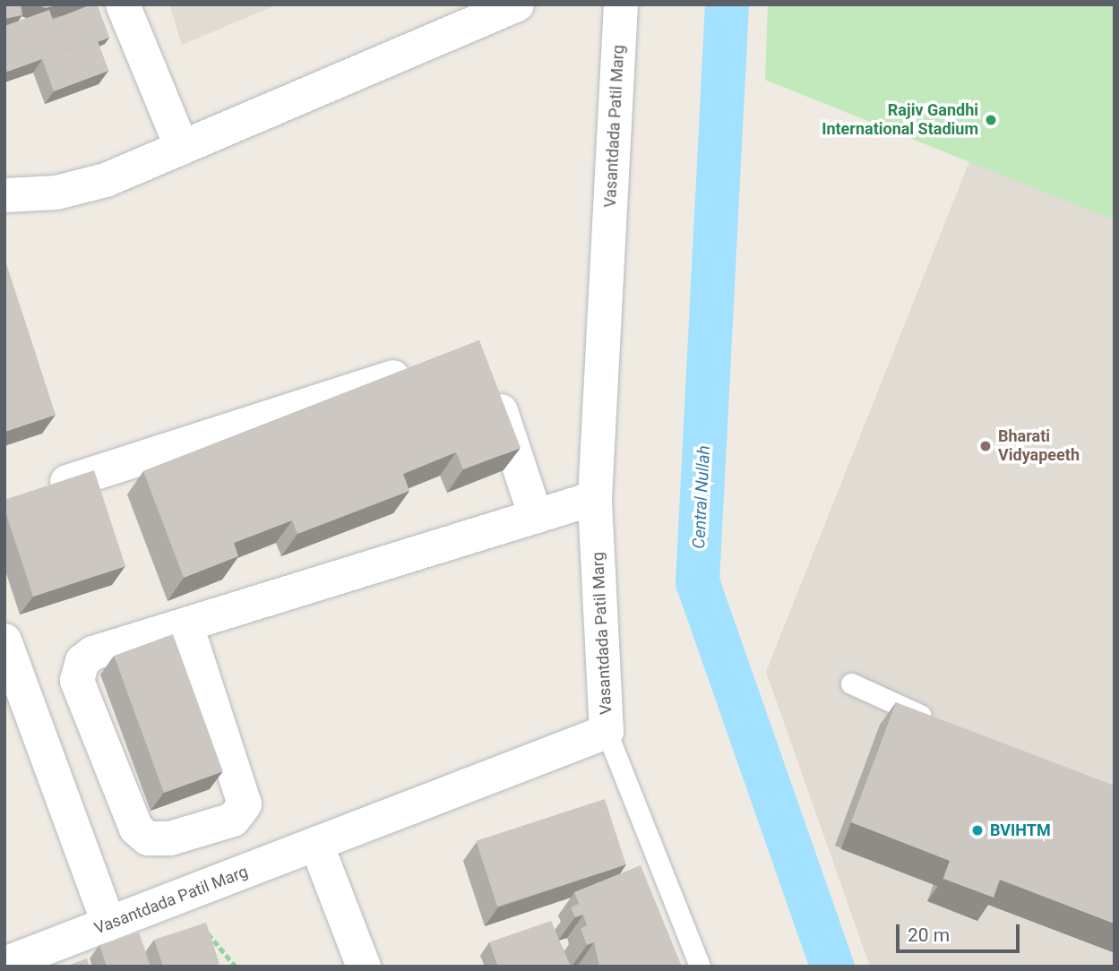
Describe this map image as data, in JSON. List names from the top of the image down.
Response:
{
  "streets": {
    "street": ["Vasantdada Patil Marg"]
  },
  "water": ["Central Nullah"],
  "places": ["Rajiv Gandhi International Stadium", "Bharati Vidyapeeth", "BVIHTM"],
  "scale_bar": "20 m"
}
